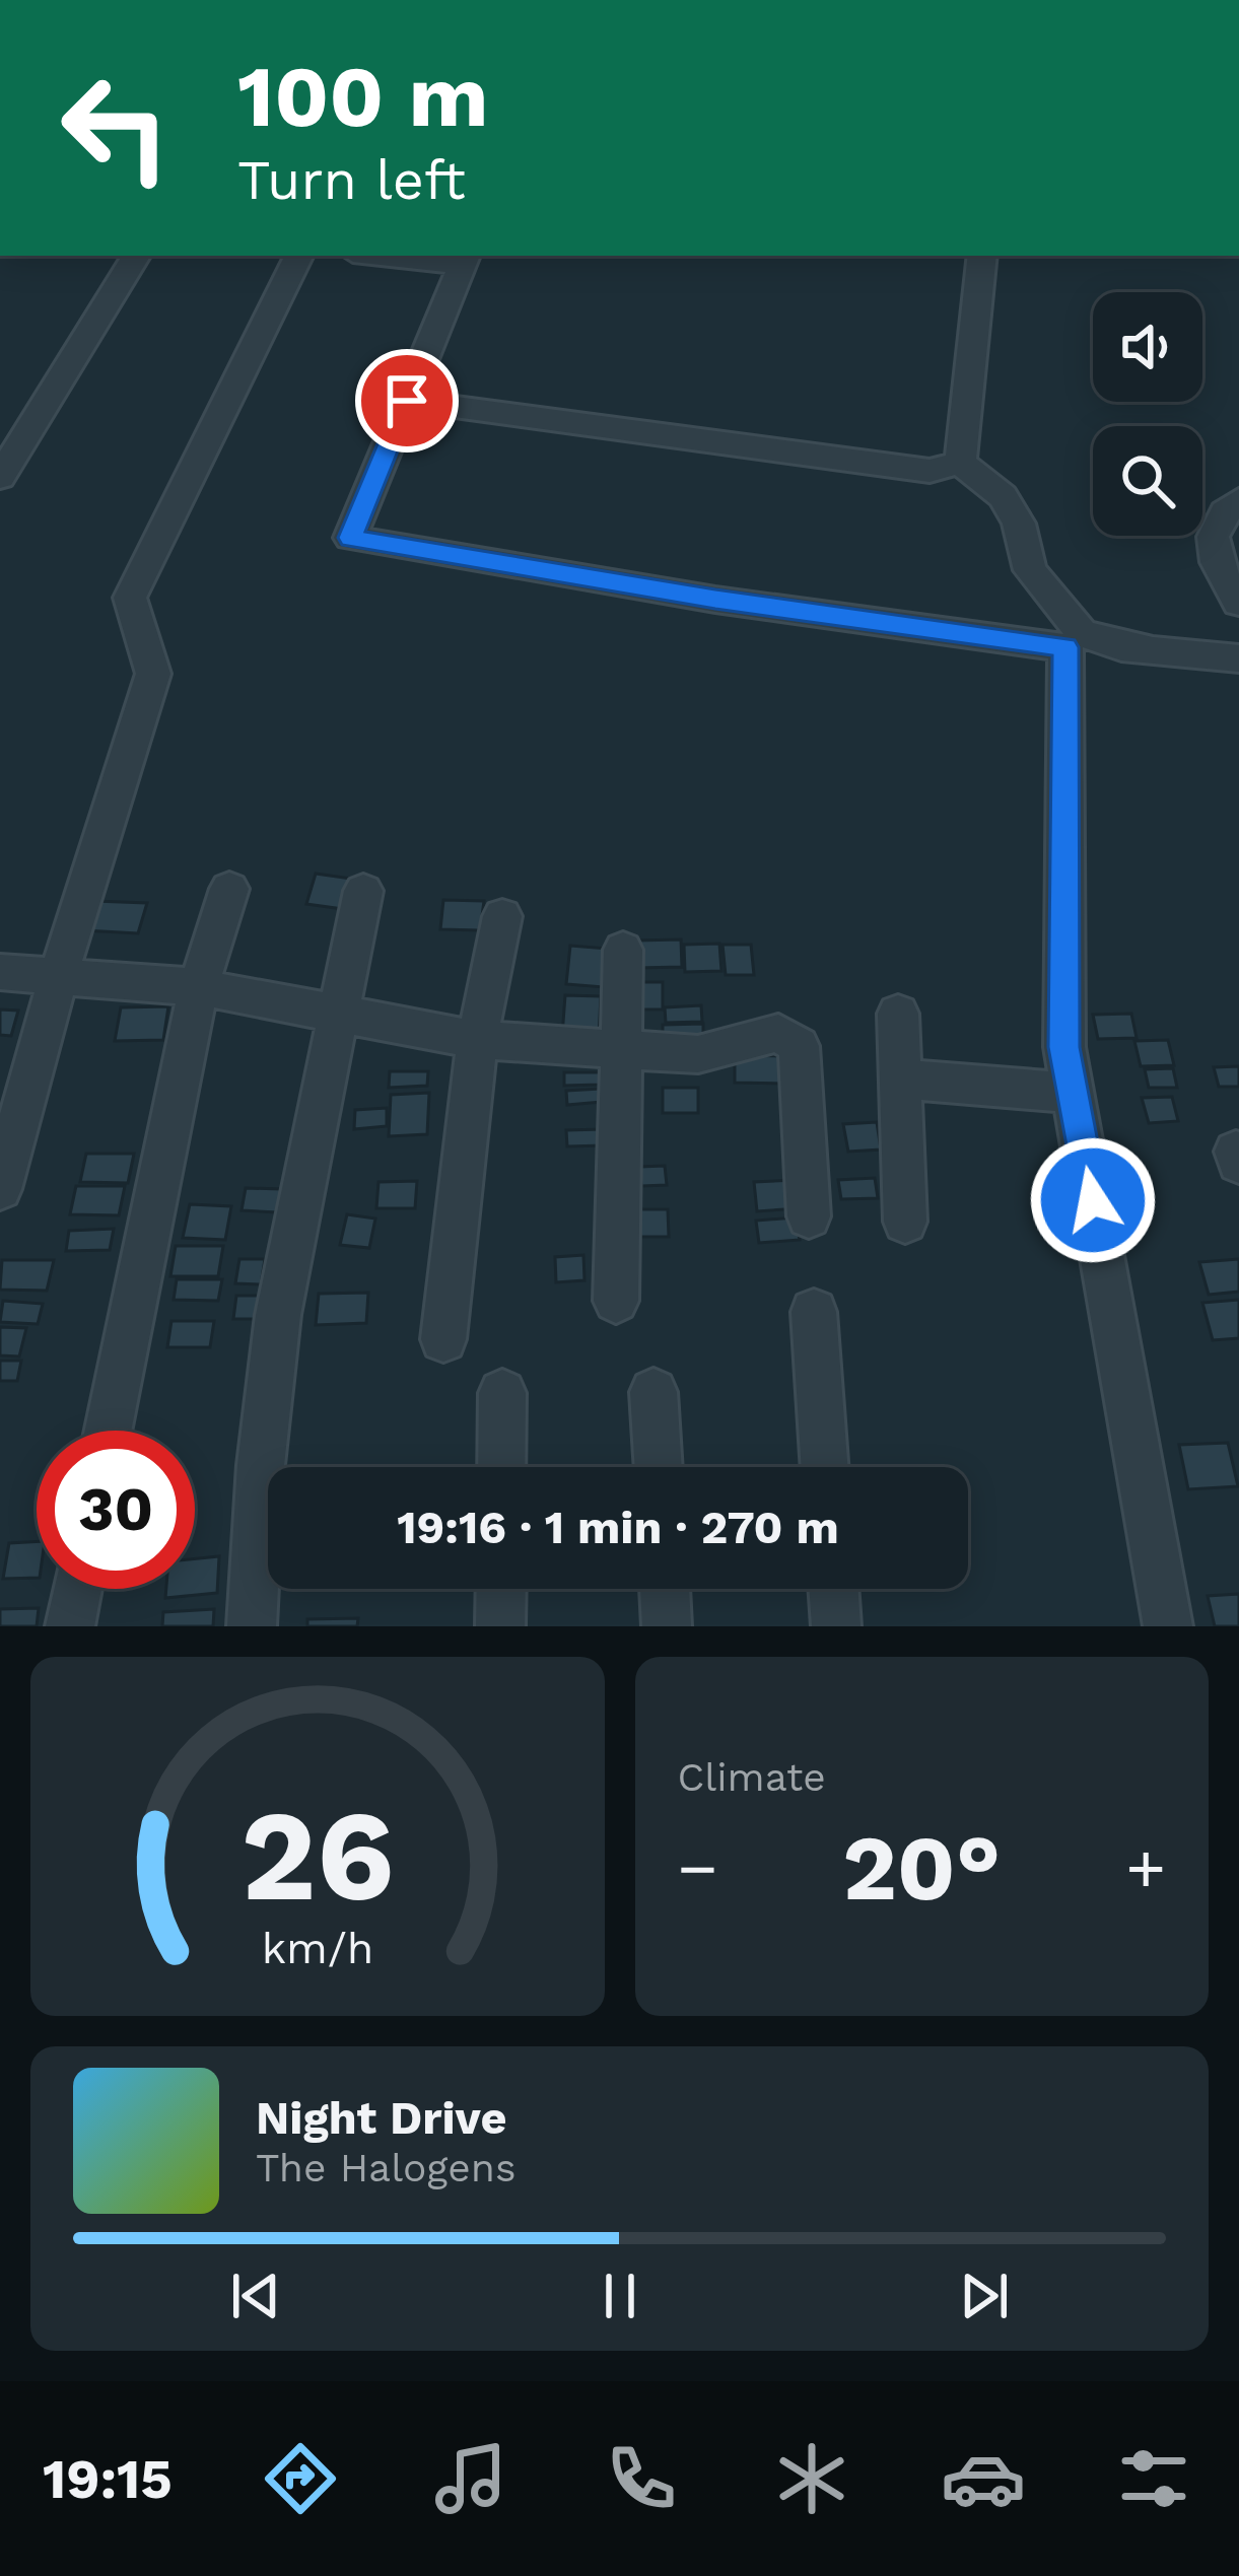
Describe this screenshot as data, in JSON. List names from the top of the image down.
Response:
{
  "page": {
    "turn": ["100 m", "Turn left"],
    "limit": "30",
    "trip": "19:16 · 1 min · 270 m",
    "tile": "Climate",
    "heat": ["−", "20°", "+"],
    "song": ["Night Drive", "The Halogens"],
    "tabs": "19:15",
    "gauge": ["26", "km/h"]
  }
}
